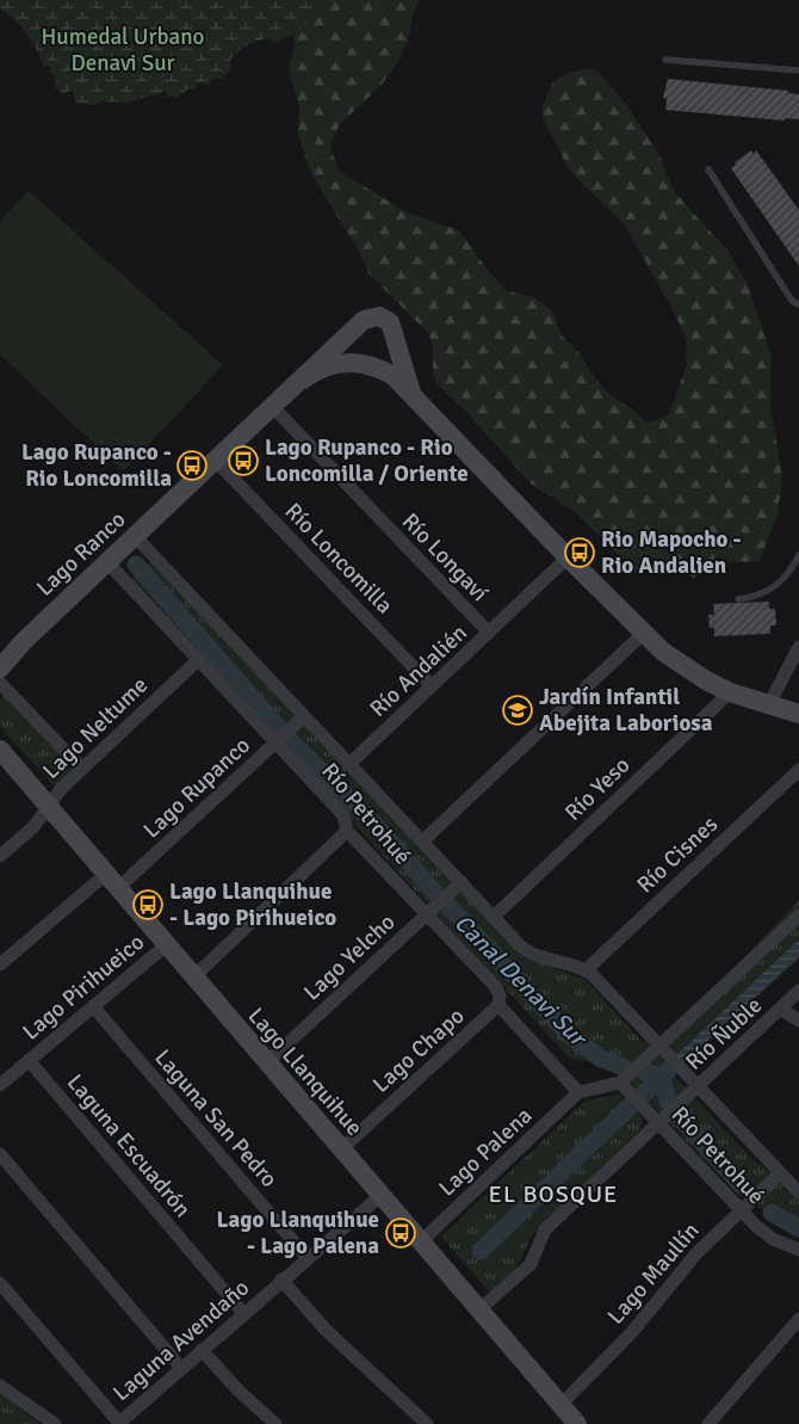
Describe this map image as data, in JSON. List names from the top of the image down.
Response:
{
  "streets": {
    "street": [
      "Lago Ranco",
      "Río Longaví",
      "Río Loncomilla",
      "Río Andalién",
      "Lago Neltume",
      "Lago Rupanco",
      "Río Yeso",
      "Río Petrohué",
      "Río Cisnes",
      "Lago Yelcho",
      "Lago Pirihueico",
      "Río Ñuble",
      "Lago Chapo",
      "Lago Llanquihue",
      "Laguna San Pedro",
      "Laguna Escuadrón",
      "Lago Palena",
      "Lago Maullín",
      "Laguna Avendaño"
    ]
  },
  "crossings": [
    ["Lago Ranco", "Río Longaví"],
    ["Lago Ranco", "Río Loncomilla"],
    ["Lago Ranco", "Río Petrohué"],
    ["Río Longaví", "Río Andalién"],
    ["Río Loncomilla", "Río Andalién"],
    ["Río Andalién", "Río Petrohué"],
    ["Lago Neltume", "Río Petrohué"],
    ["Lago Neltume", "Lago Llanquihue"],
    ["Lago Rupanco", "Río Petrohué"],
    ["Lago Rupanco", "Lago Llanquihue"],
    ["Río Yeso", "Río Petrohué"],
    ["Río Petrohué", "Río Cisnes"],
    ["Río Petrohué", "Lago Yelcho"],
    ["Río Petrohué", "Río Ñuble"],
    ["Río Petrohué", "Lago Chapo"],
    ["Río Petrohué", "Lago Palena"],
    ["Río Petrohué", "Lago Maullín"],
    ["Lago Yelcho", "Lago Llanquihue"],
    ["Lago Pirihueico", "Lago Llanquihue"],
    ["Lago Pirihueico", "Laguna San Pedro"],
    ["Lago Pirihueico", "Laguna Escuadrón"],
    ["Río Ñuble", "Lago Llanquihue"],
    ["Lago Chapo", "Lago Llanquihue"],
    ["Lago Llanquihue", "Lago Palena"],
    ["Lago Llanquihue", "Lago Maullín"],
    ["Lago Llanquihue", "Laguna Avendaño"],
    ["Laguna San Pedro", "Laguna Avendaño"],
    ["Laguna Escuadrón", "Laguna Avendaño"]
  ],
  "districts": ["EL BOSQUE"],
  "water": ["Canal Denavi Sur"],
  "parks": ["Humedal Urbano Denavi Sur"],
  "places": {
    "bus stop": [
      "Lago Rupanco - Rio Loncomilla / Oriente",
      "Lago Rupanco - Rio Loncomilla",
      "Rio Mapocho - Rio Andalien",
      "Lago Llanquihue - Lago Pirihueico",
      "Lago Llanquihue - Lago Palena"
    ],
    "school or university": ["Jardín Infantil Abejita Laboriosa"]
  }
}
